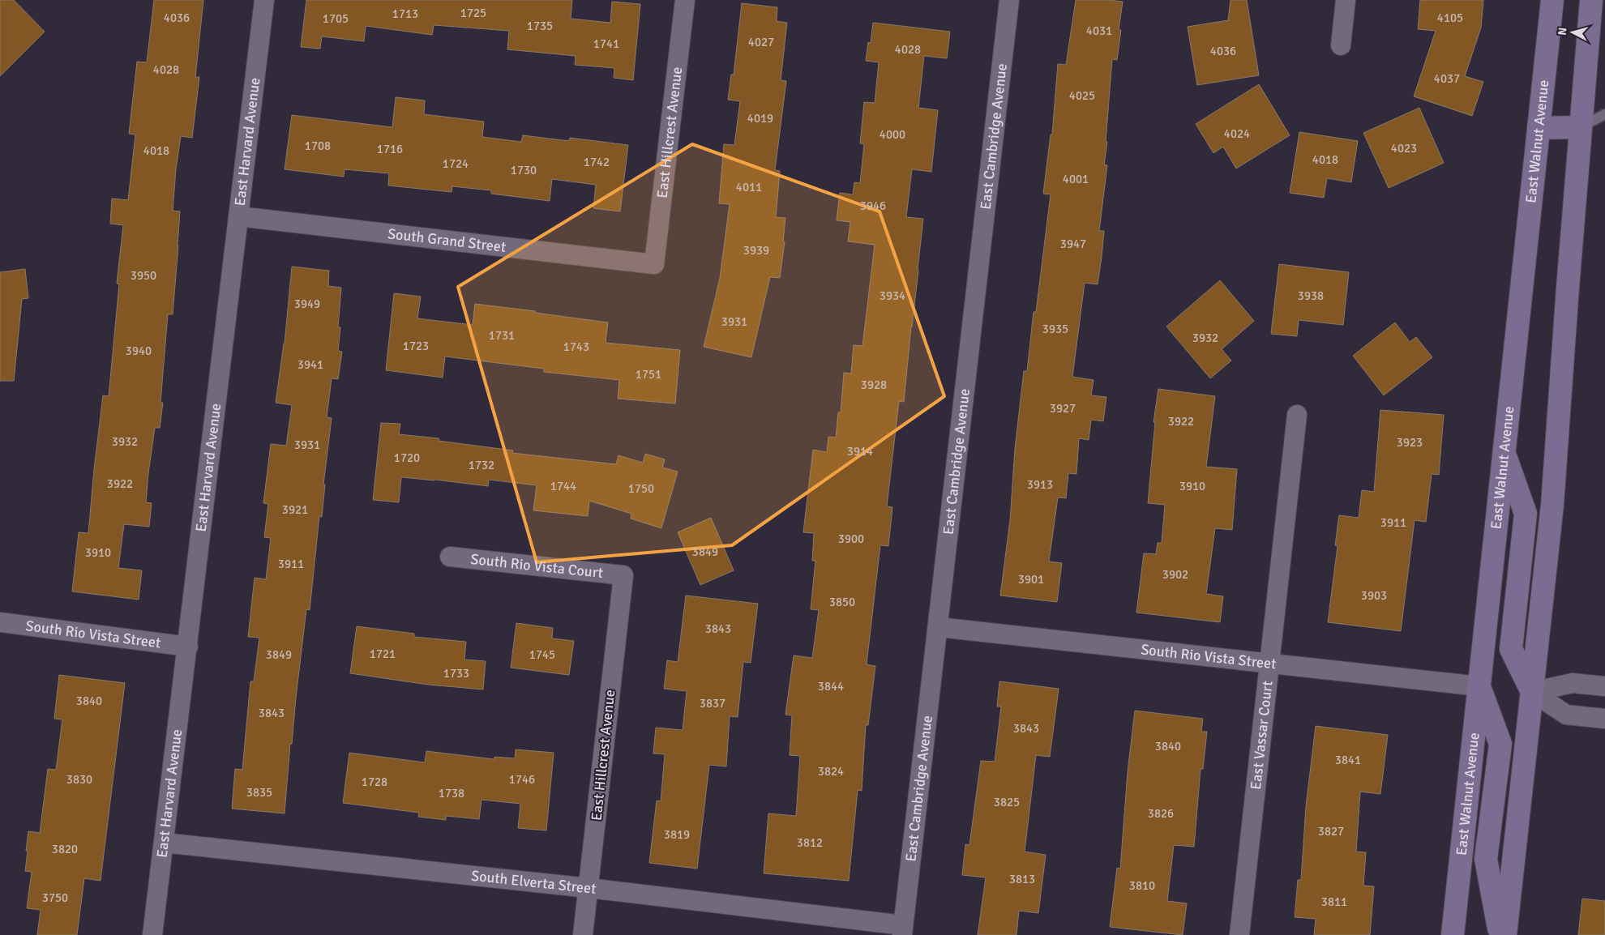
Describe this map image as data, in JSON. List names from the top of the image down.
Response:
{
  "streets": {
    "main road": ["East Walnut Avenue"],
    "street": [
      "East Hillcrest Avenue",
      "East Cambridge Avenue",
      "East Harvard Avenue",
      "South Grand Street",
      "South Rio Vista Court",
      "South Rio Vista Street",
      "East Vassar Court",
      "South Elverta Street"
    ]
  },
  "crossings": [
    ["East Hillcrest Avenue", "South Grand Street"],
    ["East Hillcrest Avenue", "South Rio Vista Court"],
    ["East Hillcrest Avenue", "South Elverta Street"],
    ["East Cambridge Avenue", "South Rio Vista Street"],
    ["East Cambridge Avenue", "South Elverta Street"],
    ["East Walnut Avenue", "South Rio Vista Street"],
    ["East Harvard Avenue", "South Grand Street"],
    ["East Harvard Avenue", "South Rio Vista Street"],
    ["East Harvard Avenue", "South Elverta Street"],
    ["South Rio Vista Street", "East Vassar Court"]
  ],
  "house_numbers": [
    "1725",
    "1713",
    "4036",
    "4105",
    "1705",
    "1735",
    "4031",
    "4027",
    "1741",
    "4028",
    "4036",
    "4028",
    "4037",
    "4025",
    "4019",
    "4024",
    "4000",
    "1708",
    "4023",
    "1716",
    "4018",
    "4018",
    "1742",
    "1724",
    "1730",
    "4001",
    "4011",
    "3946",
    "3947",
    "3939",
    "3950",
    "3934",
    "3938",
    "3949",
    "3931",
    "3935",
    "1731",
    "3932",
    "1723",
    "1743",
    "3940",
    "3941",
    "1751",
    "3928",
    "3927",
    "3922",
    "3932",
    "3923",
    "3931",
    "3914",
    "1720",
    "1732",
    "3922",
    "3913",
    "1744",
    "3910",
    "1750",
    "3921",
    "3911",
    "3900",
    "3849",
    "3910",
    "3911",
    "3902",
    "3901",
    "3903",
    "3850",
    "3843",
    "1721",
    "3849",
    "1745",
    "1733",
    "3844",
    "3840",
    "3837",
    "3843",
    "3843",
    "3840",
    "3841",
    "3824",
    "3830",
    "1746",
    "1728",
    "3835",
    "1738",
    "3825",
    "3826",
    "3827",
    "3819",
    "3812",
    "3820",
    "3813",
    "3810",
    "3750",
    "3811"
  ],
  "north": "left"
}
